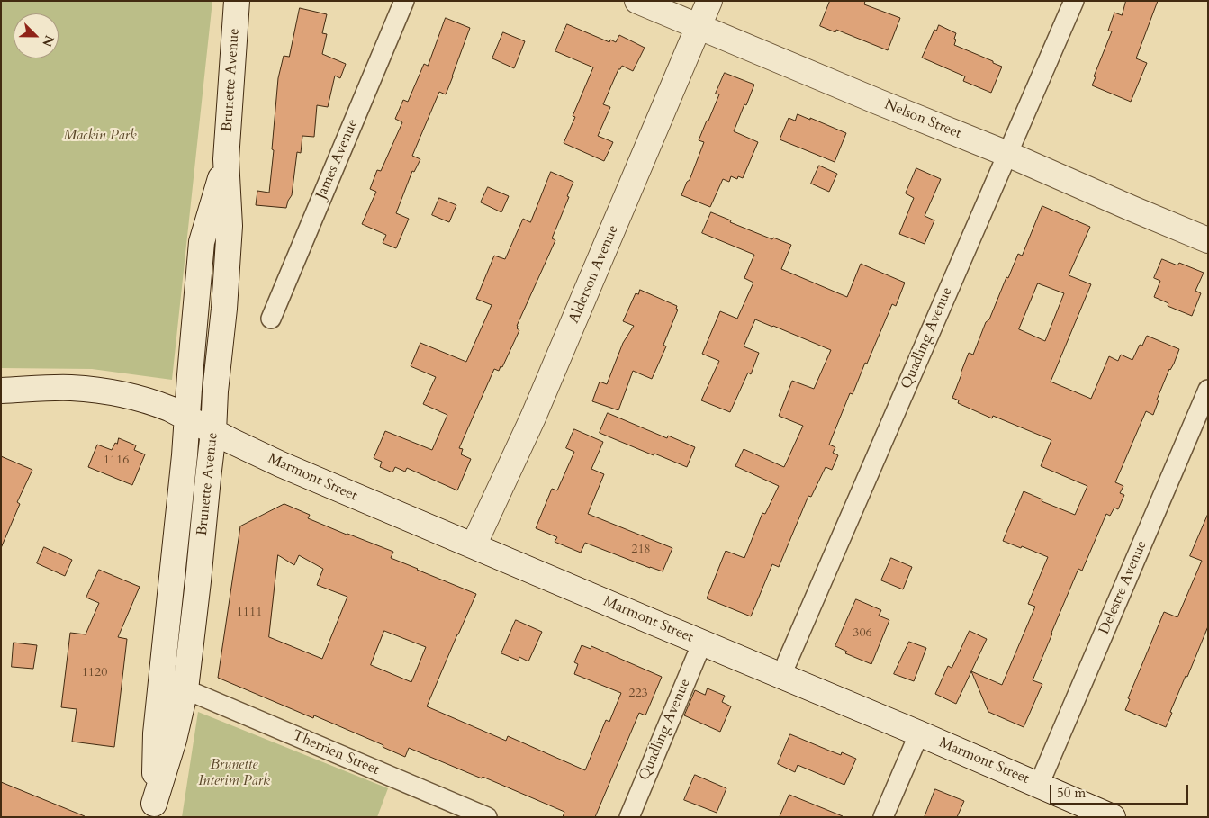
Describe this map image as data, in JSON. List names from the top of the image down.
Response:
{
  "streets": {
    "main road": [
      "Brunette Avenue",
      "Nelson Street",
      "Alderson Avenue",
      "Marmont Street"
    ],
    "street": [
      "James Avenue",
      "Quadling Avenue",
      "Delestre Avenue",
      "Therrien Street"
    ]
  },
  "crossings": [
    ["Brunette Avenue", "Marmont Street"],
    ["Brunette Avenue", "Therrien Street"],
    ["Nelson Street", "Alderson Avenue"],
    ["Nelson Street", "Quadling Avenue"],
    ["Alderson Avenue", "Marmont Street"],
    ["Quadling Avenue", "Marmont Street"],
    ["Marmont Street", "Delestre Avenue"]
  ],
  "parks": ["Mackin Park", "Brunette Interim Park"],
  "house_numbers": [
    "1116",
    "218",
    "1111",
    "306",
    "1120",
    "223"
  ],
  "scale_bar": "50 m",
  "north": "bottom right"
}
